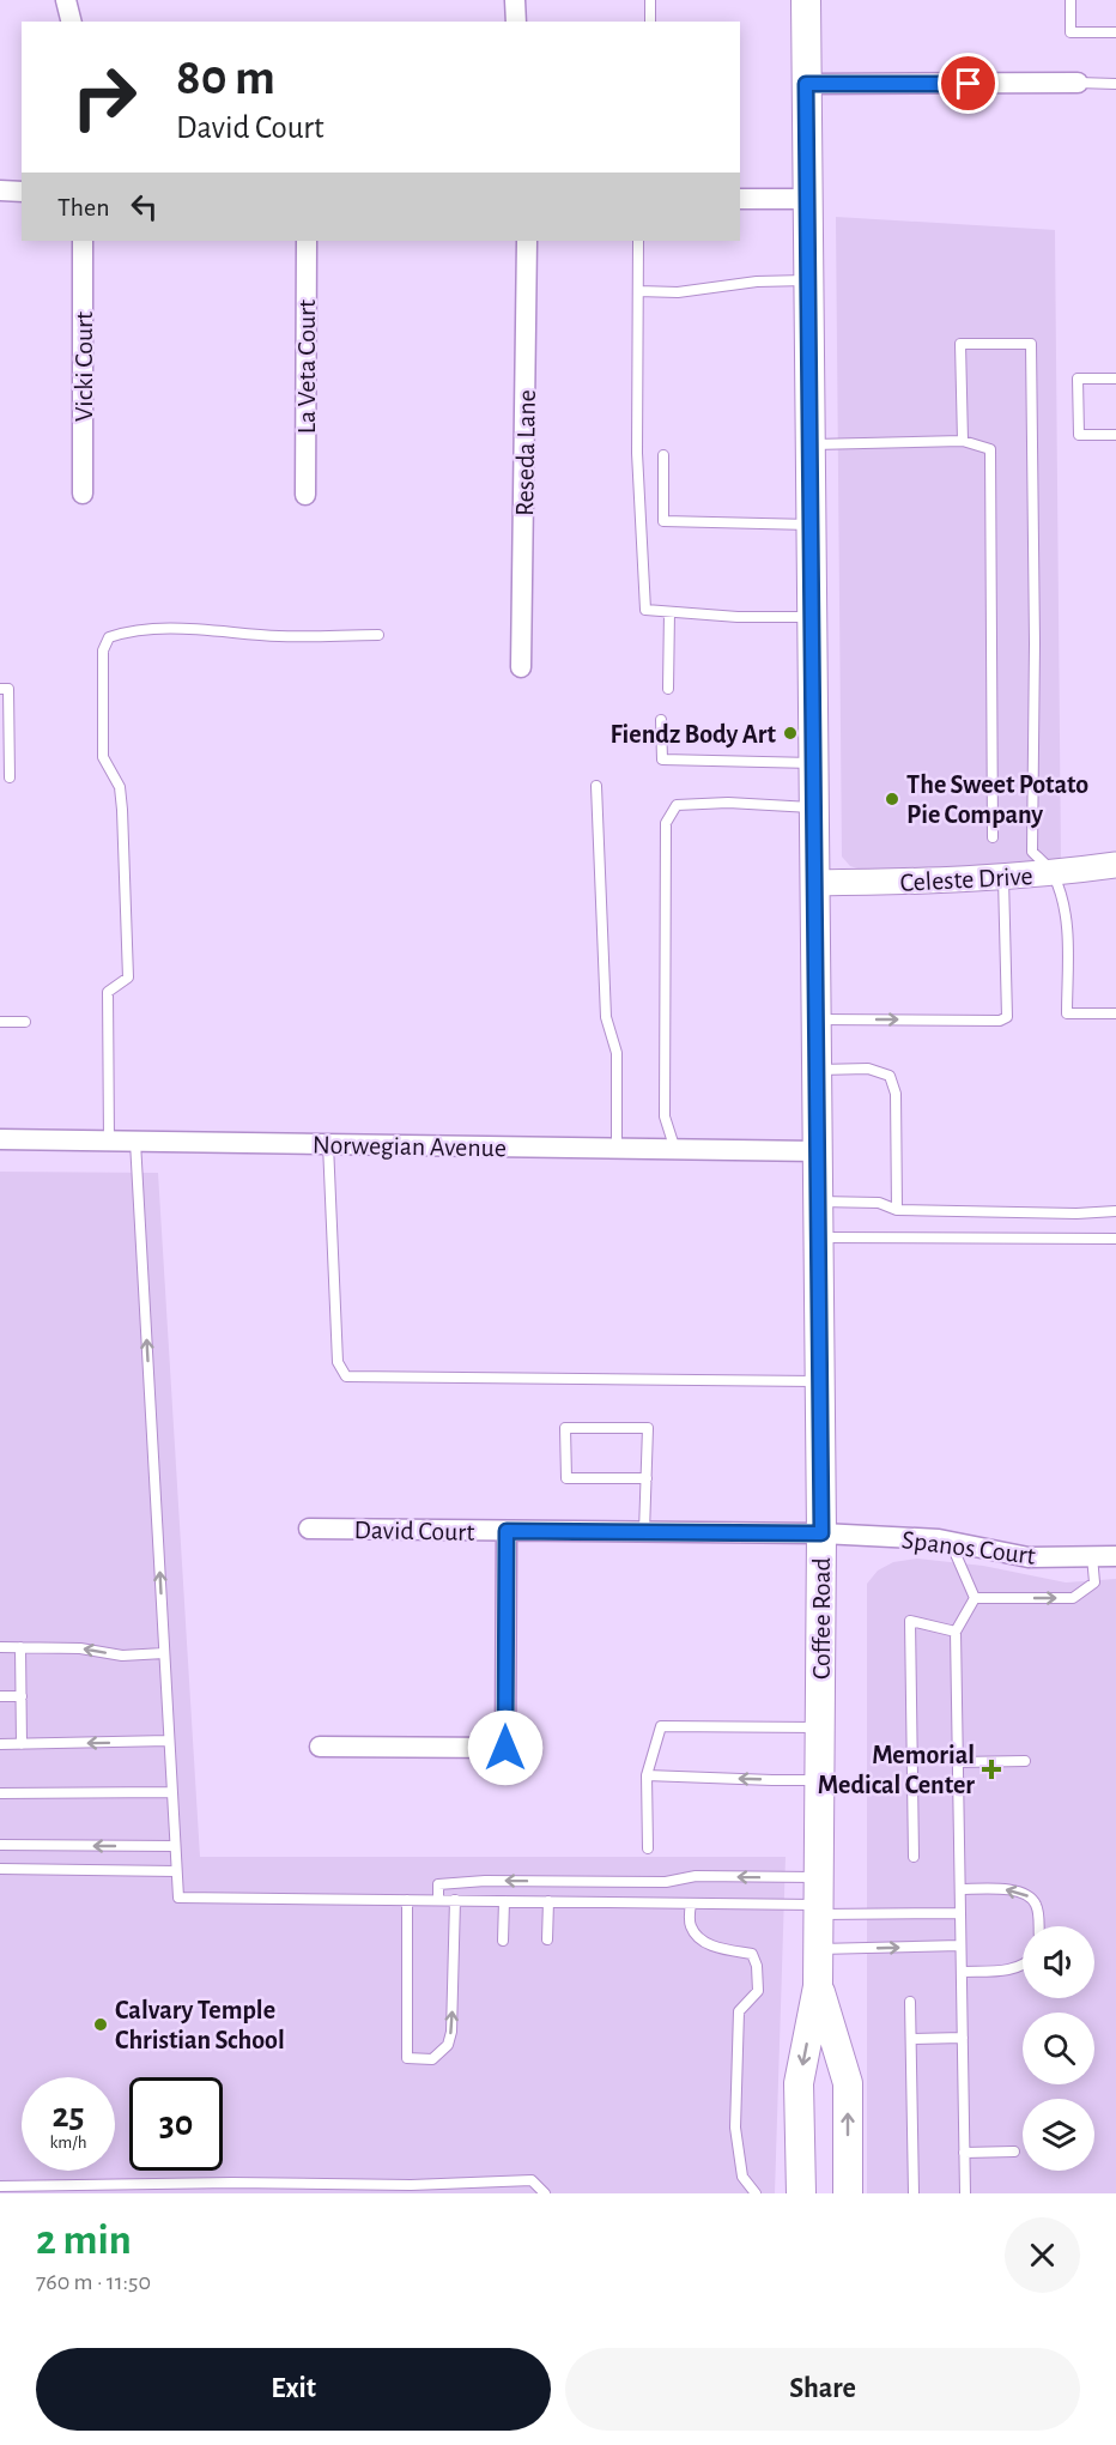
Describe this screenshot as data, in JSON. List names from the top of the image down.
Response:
{
  "streets": {
    "main road": ["Coffee Road"],
    "street": [
      "Vicki Court",
      "La Veta Court",
      "Reseda Lane",
      "Celeste Drive",
      "Norwegian Avenue",
      "David Court",
      "Spanos Court"
    ]
  },
  "crossings": [
    ["Celeste Drive", "Coffee Road"],
    ["Norwegian Avenue", "Coffee Road"],
    ["David Court", "Spanos Court"],
    ["David Court", "Coffee Road"],
    ["Spanos Court", "Coffee Road"]
  ],
  "places": {
    "other": ["Fiendz Body Art", "The Sweet Potato Pie Company", "Calvary Temple Christian School"],
    "health": ["Memorial Medical Center"]
  },
  "page": {
    "turn": ["80 m", "David Court"],
    "then": "Then",
    "speed": "25 km/h",
    "limit": "30",
    "heading": ["2 min", "760 m · 11:50"],
    "buttons": ["Exit", "Share"]
  }
}
